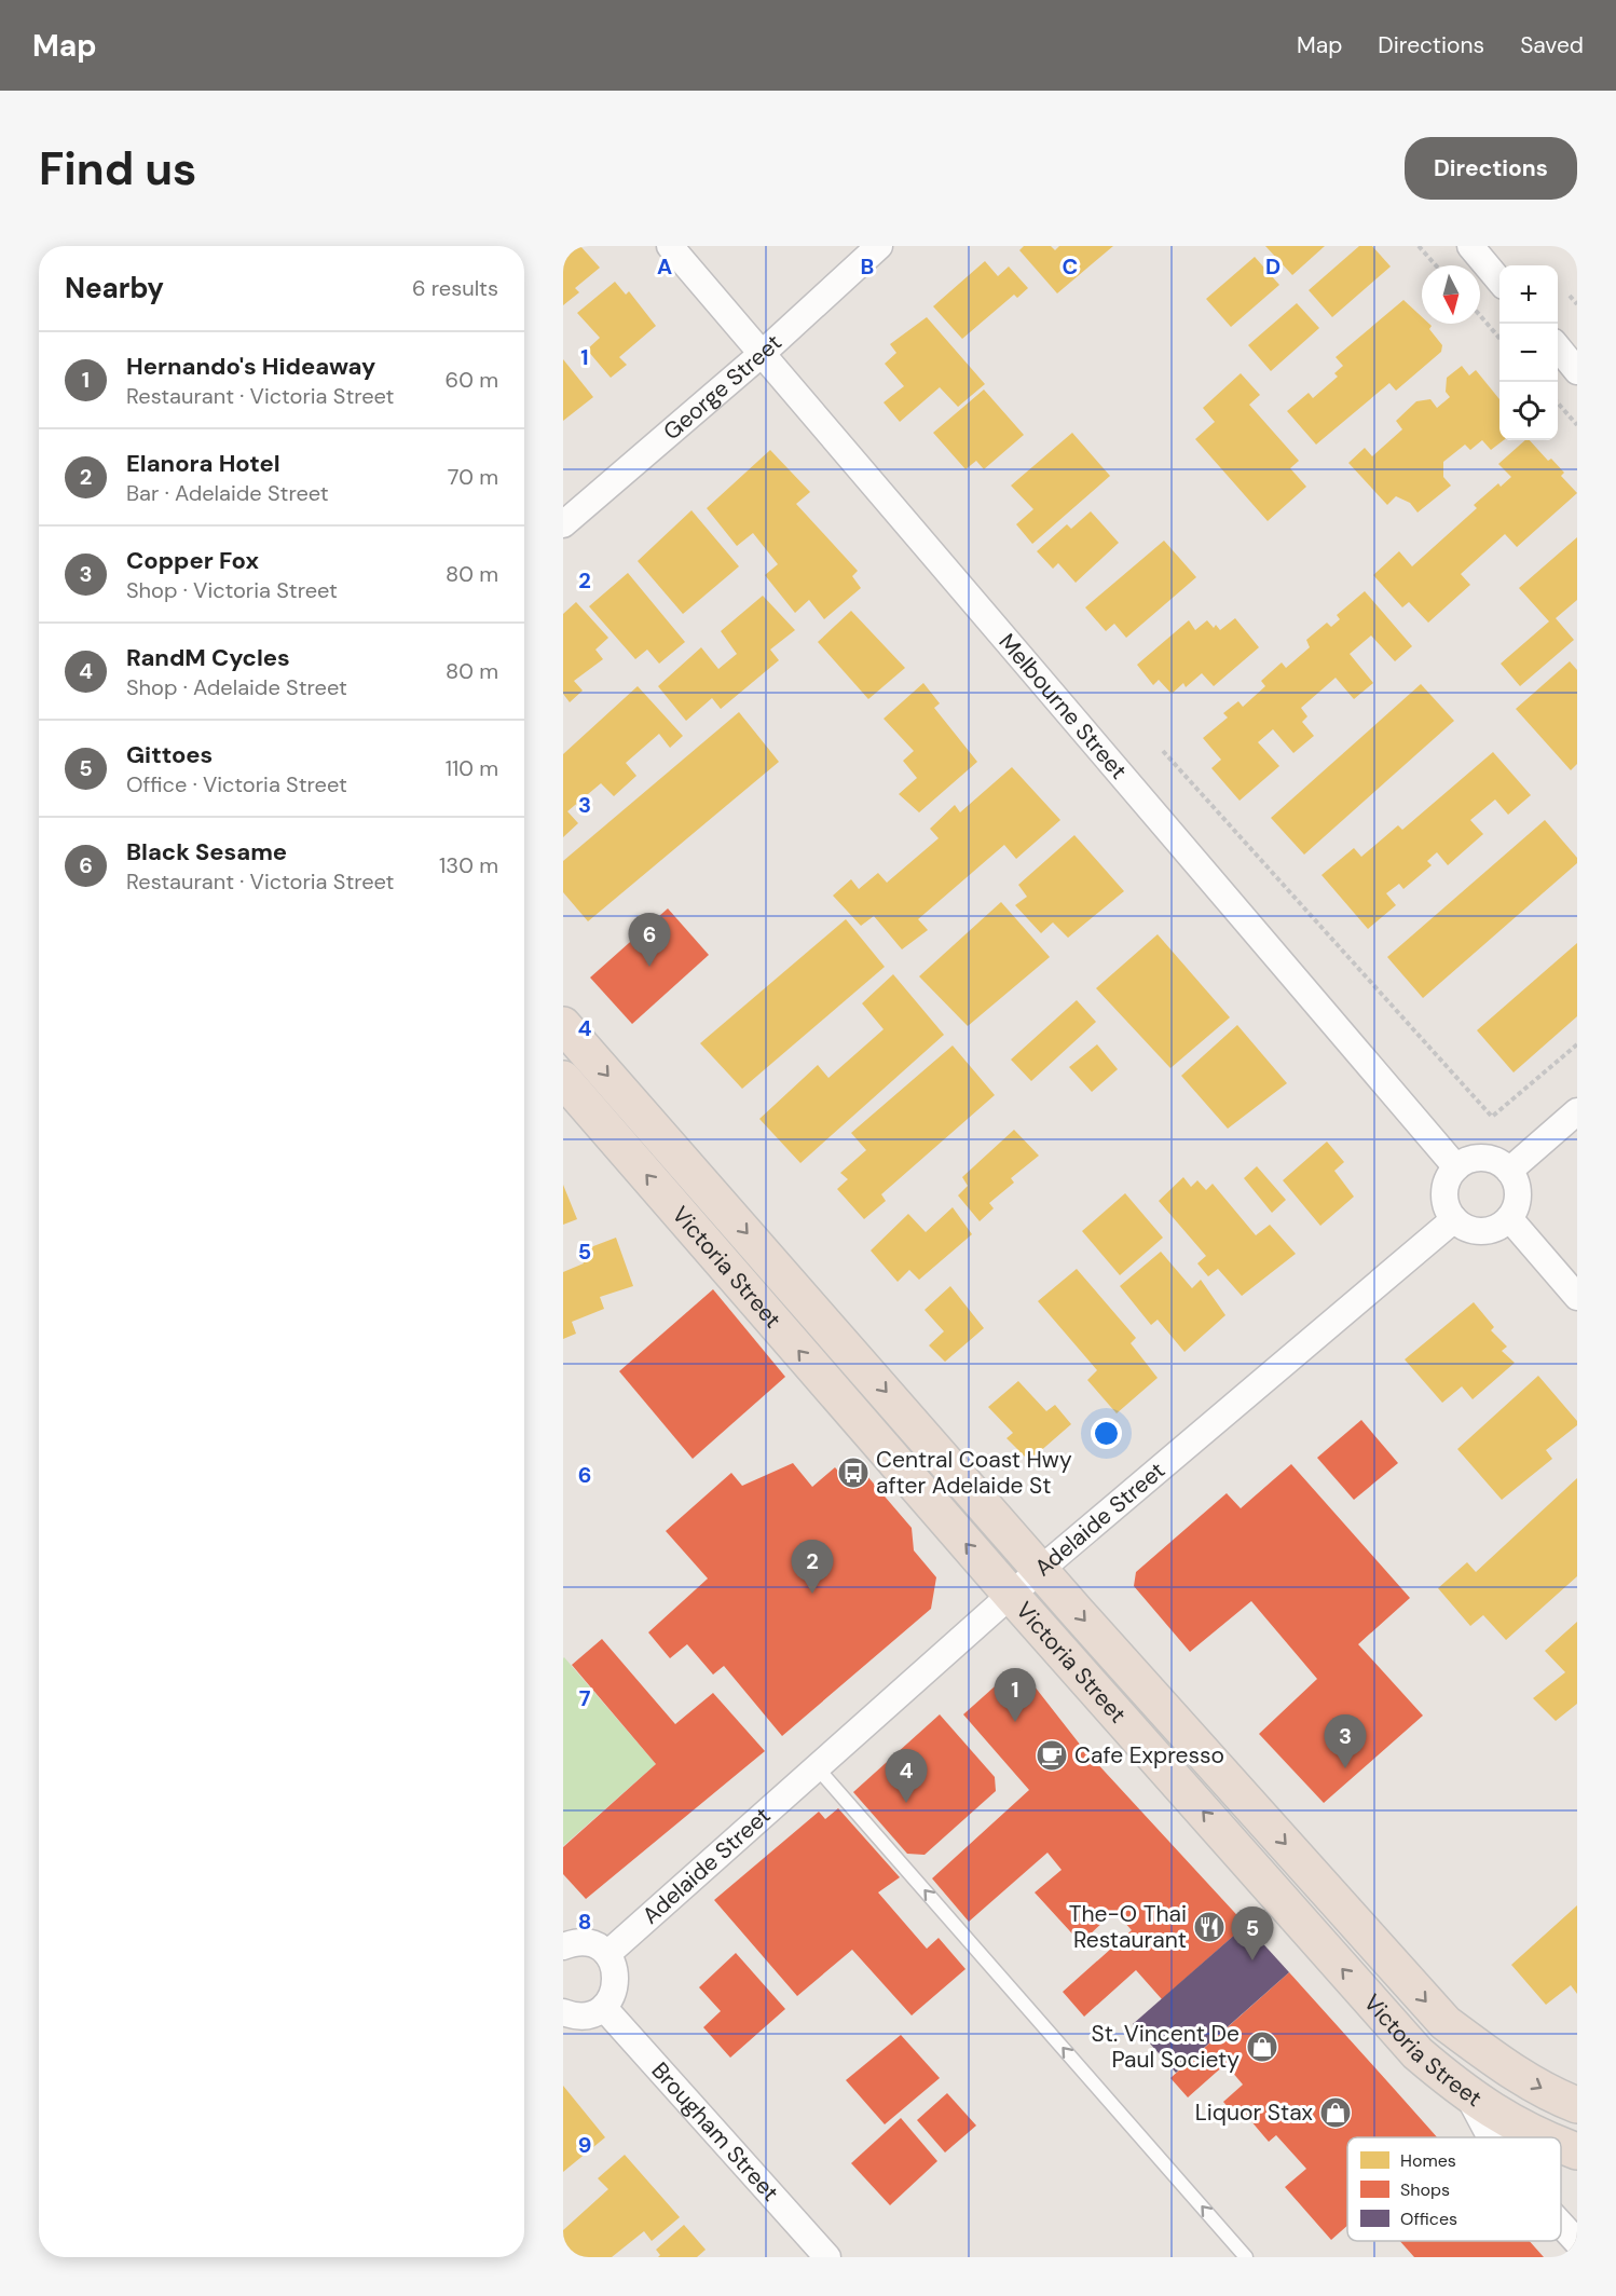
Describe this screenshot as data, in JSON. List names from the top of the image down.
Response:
{
  "streets": {
    "highway": ["Victoria Street"],
    "street": [
      "George Street",
      "Melbourne Street",
      "Adelaide Street",
      "Brougham Street"
    ]
  },
  "crossings": [
    ["George Street", "Melbourne Street"],
    ["Melbourne Street", "Adelaide Street"],
    ["Victoria Street", "Adelaide Street"]
  ],
  "places": {
    "bus stop": ["Central Coast Hwy after Adelaide St"],
    "cafe": ["Cafe Expresso"],
    "restaurant": ["The-O Thai Restaurant"],
    "shop": ["St. Vincent De Paul Society", "Liquor Stax"]
  },
  "legend": ["Homes", "Shops", "Offices"],
  "north": "bottom",
  "page": {
    "header": "Map",
    "nav": ["Map", "Directions", "Saved"],
    "buttons": "Directions",
    "title": "Find us",
    "heading": ["Nearby", "6 results"],
    "map_buttons": ["+", "−"],
    "list": [
      {
        "mark": "1",
        "name": "Hernando's Hideaway",
        "note": "Restaurant · Victoria Street",
        "value": "60 m"
      },
      {
        "mark": "2",
        "name": "Elanora Hotel",
        "note": "Bar · Adelaide Street",
        "value": "70 m"
      },
      {
        "mark": "3",
        "name": "Copper Fox",
        "note": "Shop · Victoria Street",
        "value": "80 m"
      },
      {
        "mark": "4",
        "name": "RandM Cycles",
        "note": "Shop · Adelaide Street",
        "value": "80 m"
      },
      {
        "mark": "5",
        "name": "Gittoes",
        "note": "Office · Victoria Street",
        "value": "110 m"
      },
      {
        "mark": "6",
        "name": "Black Sesame",
        "note": "Restaurant · Victoria Street",
        "value": "130 m"
      }
    ],
    "pins": [
      "6",
      "2",
      "1",
      "3",
      "4",
      "5"
    ]
  },
  "grid": {
    "columns": [
      "A",
      "B",
      "C",
      "D"
    ],
    "rows": [
      "1",
      "2",
      "3",
      "4",
      "5",
      "6",
      "7",
      "8",
      "9"
    ]
  }
}
